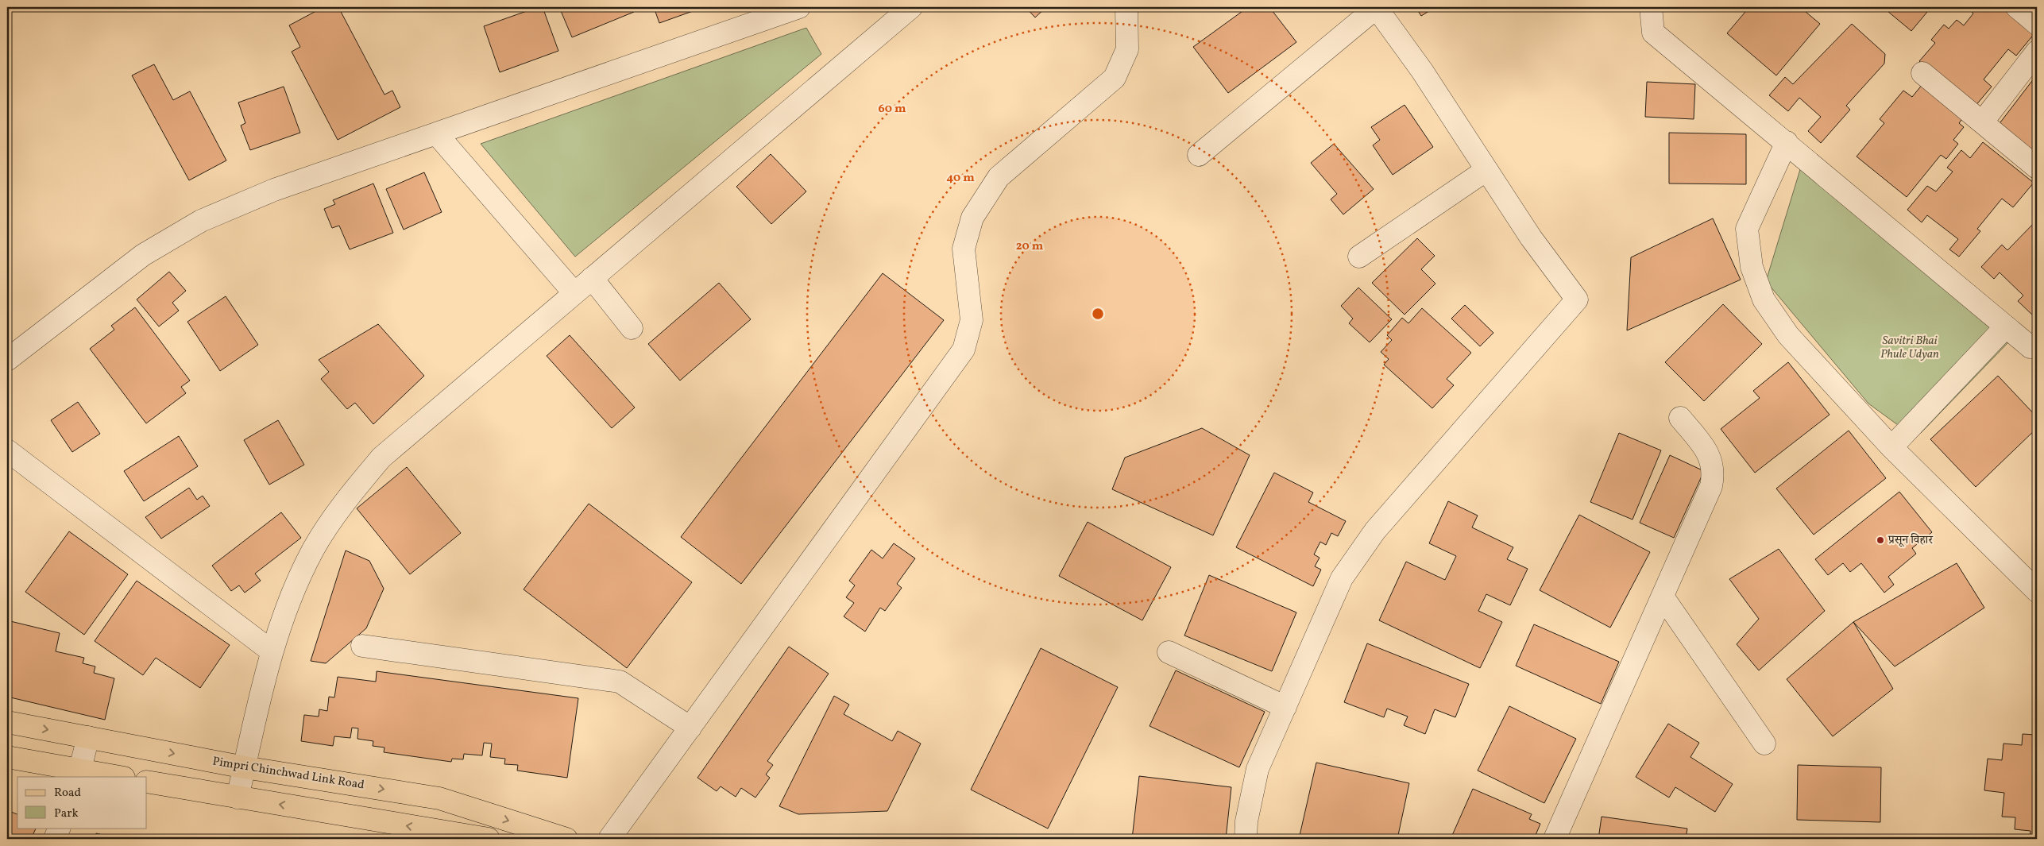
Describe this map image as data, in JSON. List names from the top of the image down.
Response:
{
  "streets": {
    "main road": ["Pimpri Chinchwad Link Road"]
  },
  "parks": ["Savitri Bhai Phule Udyan"],
  "places": ["प्रसून विहार"],
  "legend": ["Road", "Park"],
  "rings": ["60 m", "40 m", "20 m"]
}
